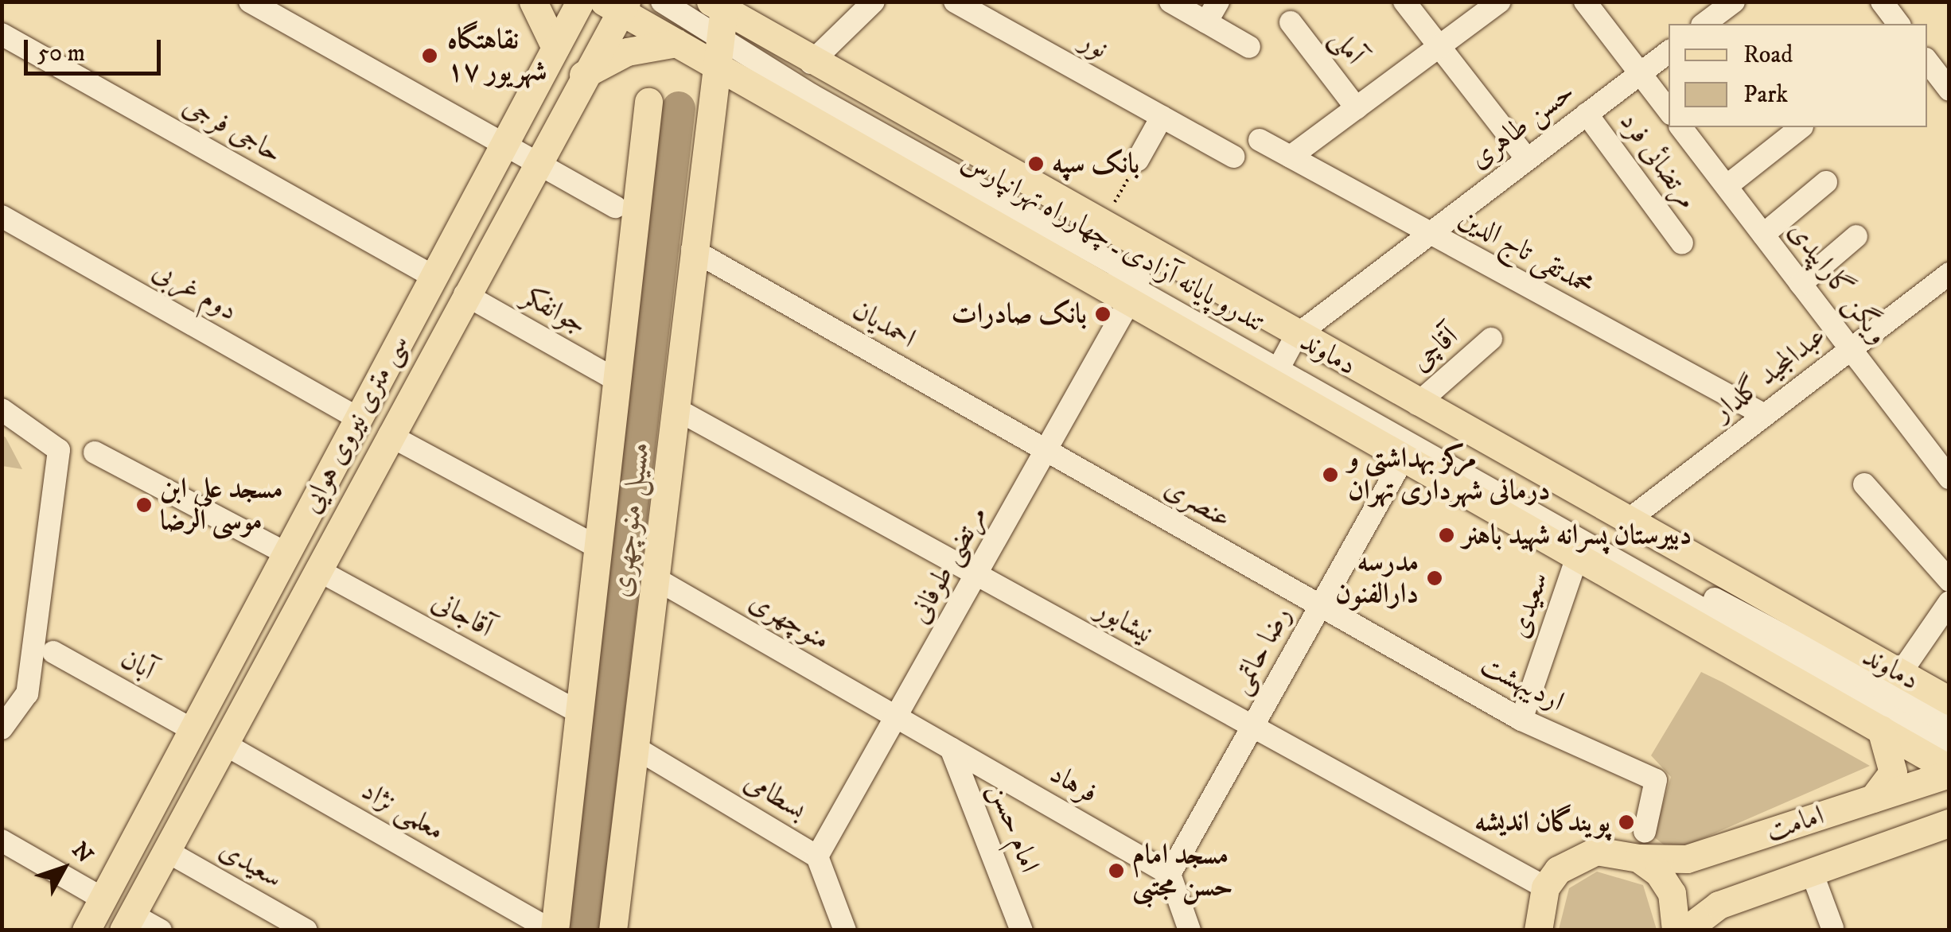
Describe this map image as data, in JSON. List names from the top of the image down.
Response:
{
  "streets": {
    "main road": ["دماوند", "سی متری نیروی هوایی", "امامت"],
    "street": [
      "نور",
      "آملی",
      "حسن طاهری",
      "حاجی فرجی",
      "مرتضائی فرد",
      "تندرو پایانه آزادی ـ چهارراه تهرانپارس",
      "محمدتقی تاج الدین",
      "ویگن گاراپیدی",
      "دوم غربی",
      "جوانفکر",
      "احمدیان",
      "آقاچی",
      "عبدالمجید گلدار",
      "عنصری",
      "مرتضی طوفانی",
      "سعیدی",
      "آقاجانی",
      "منوچهری",
      "نیشابور",
      "رضا حاتمی",
      "آبان",
      "اردیبهشت",
      "فرهاد",
      "بسطامی",
      "معلمی نژاد",
      "امام حسن"
    ]
  },
  "crossings": [
    ["حسن طاهری", "مرتضائی فرد"],
    ["حسن طاهری", "محمدتقی تاج الدین"],
    ["حسن طاهری", "دماوند"],
    ["حاجی فرجی", "سی متری نیروی هوایی"],
    ["تندرو پایانه آزادی ـ چهارراه تهرانپارس", "دماوند"],
    ["تندرو پایانه آزادی ـ چهارراه تهرانپارس", "سی متری نیروی هوایی"],
    ["محمدتقی تاج الدین", "عبدالمجید گلدار"],
    ["ویگن گاراپیدی", "عبدالمجید گلدار"],
    ["دوم غربی", "سی متری نیروی هوایی"],
    ["جوانفکر", "سی متری نیروی هوایی"],
    ["احمدیان", "عنصری"],
    ["احمدیان", "مرتضی طوفانی"],
    ["آقاچی", "دماوند"],
    ["دماوند", "عبدالمجید گلدار"],
    ["دماوند", "مرتضی طوفانی"],
    ["دماوند", "سعیدی"],
    ["دماوند", "رضا حاتمی"],
    ["دماوند", "امامت"],
    ["سی متری نیروی هوایی", "سعیدی"],
    ["سی متری نیروی هوایی", "آقاجانی"],
    ["سی متری نیروی هوایی", "آبان"],
    ["سی متری نیروی هوایی", "معلمی نژاد"],
    ["عنصری", "مرتضی طوفانی"],
    ["عنصری", "رضا حاتمی"],
    ["عنصری", "اردیبهشت"],
    ["مرتضی طوفانی", "منوچهری"],
    ["مرتضی طوفانی", "نیشابور"],
    ["مرتضی طوفانی", "فرهاد"],
    ["مرتضی طوفانی", "بسطامی"],
    ["سعیدی", "اردیبهشت"],
    ["منوچهری", "فرهاد"],
    ["نیشابور", "رضا حاتمی"],
    ["نیشابور", "امامت"],
    ["رضا حاتمی", "اردیبهشت"],
    ["رضا حاتمی", "فرهاد"],
    ["اردیبهشت", "امامت"],
    ["فرهاد", "امام حسن"]
  ],
  "water": ["مسیل منوچهری"],
  "places": [
    "نقاهتگاه ۱۷ شهریور",
    "بانک سپه",
    "بانک صادرات",
    "مرکز بهداشتی و درمانی شهرداری تهران",
    "مسجد علی ابن موسی الرضا",
    "دبیرستان پسرانه شهید باهنر",
    "مدرسه دارالفنون",
    "پویندگان اندیشه",
    "مسجد امام حسن مجتبی"
  ],
  "legend": ["Road", "Park"],
  "scale_bar": "50 m",
  "north": "top right"
}
